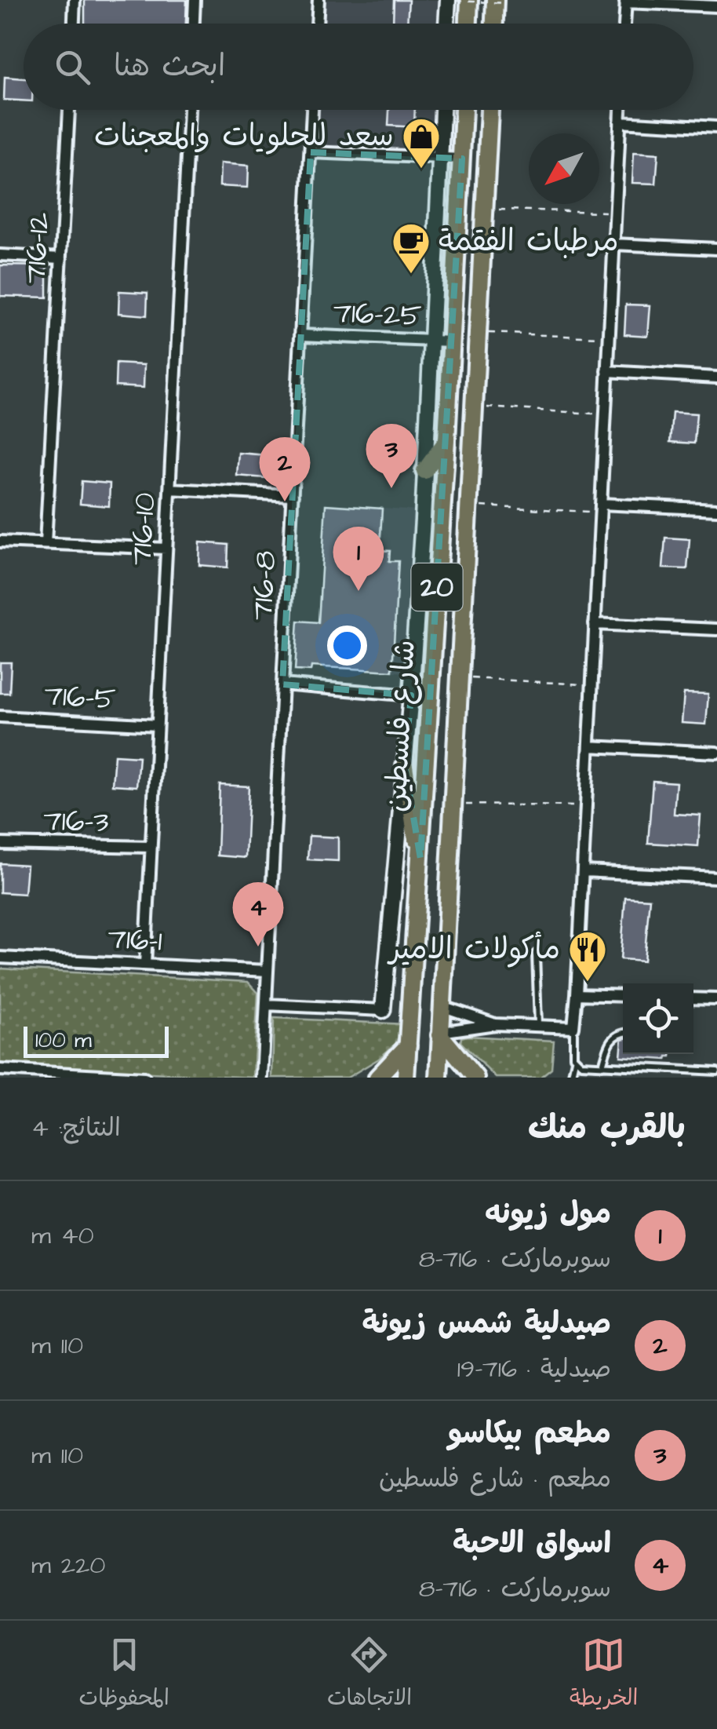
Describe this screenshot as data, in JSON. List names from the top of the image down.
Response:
{
  "streets": {
    "main road": ["20", "شارع فلسطين"],
    "street": [
      "716-12",
      "716-25",
      "716-10",
      "716-8",
      "716-5",
      "716-3",
      "716-1"
    ]
  },
  "crossings": [
    ["716-25", "716-8"],
    ["716-25", "شارع فلسطين"],
    ["716-10", "716-5"],
    ["716-10", "716-3"],
    ["716-10", "716-1"],
    ["716-8", "716-1"]
  ],
  "places": {
    "shop": ["سعد للحلويات والمعجنات"],
    "cafe": ["مرطبات الفقمة"],
    "restaurant": ["مأكولات الامير"]
  },
  "scale_bar": "100 m",
  "north": "bottom left",
  "page": {
    "search": "ابحث هنا",
    "pins": [
      "3",
      "2",
      "1",
      "4"
    ],
    "scale": "100 m",
    "heading": ["بالقرب منك", "النتائج: 4"],
    "list": [
      {
        "mark": "1",
        "name": "مول زيونه",
        "note": "سوبرماركت · 716-8",
        "value": "40 m"
      },
      {
        "mark": "2",
        "name": "صيدلية شمس زيونة",
        "note": "صيدلية · 716-19",
        "value": "110 m"
      },
      {
        "mark": "3",
        "name": "مطعم بيكاسو",
        "note": "مطعم · شارع فلسطين",
        "value": "110 m"
      },
      {
        "mark": "4",
        "name": "اسواق الاحبة",
        "note": "سوبرماركت · 716-8",
        "value": "220 m"
      }
    ],
    "nav": ["الخريطة", "الاتجاهات", "المحفوظات"]
  }
}
